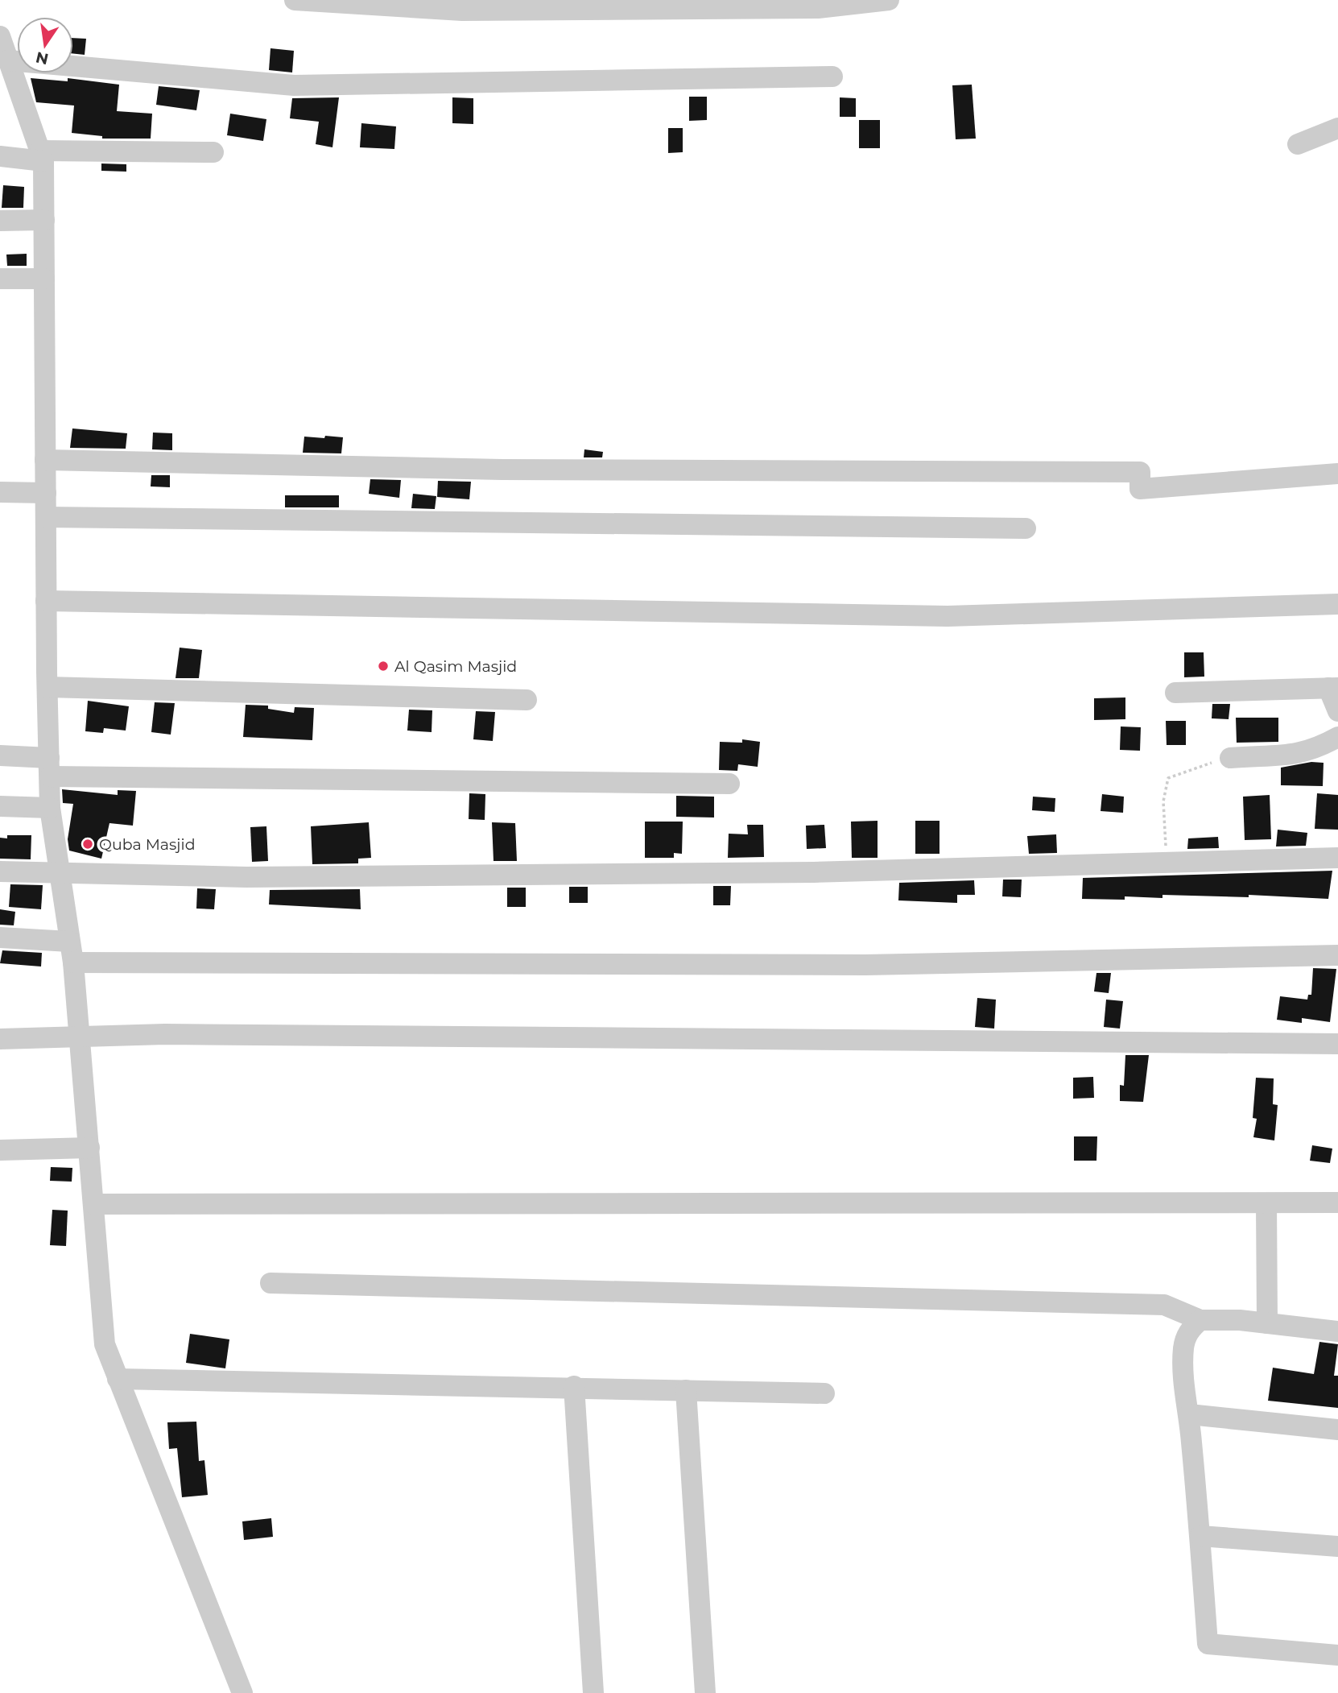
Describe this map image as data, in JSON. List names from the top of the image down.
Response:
{
  "places": ["Al Qasim Masjid", "Quba Masjid"],
  "north": "bottom"
}
